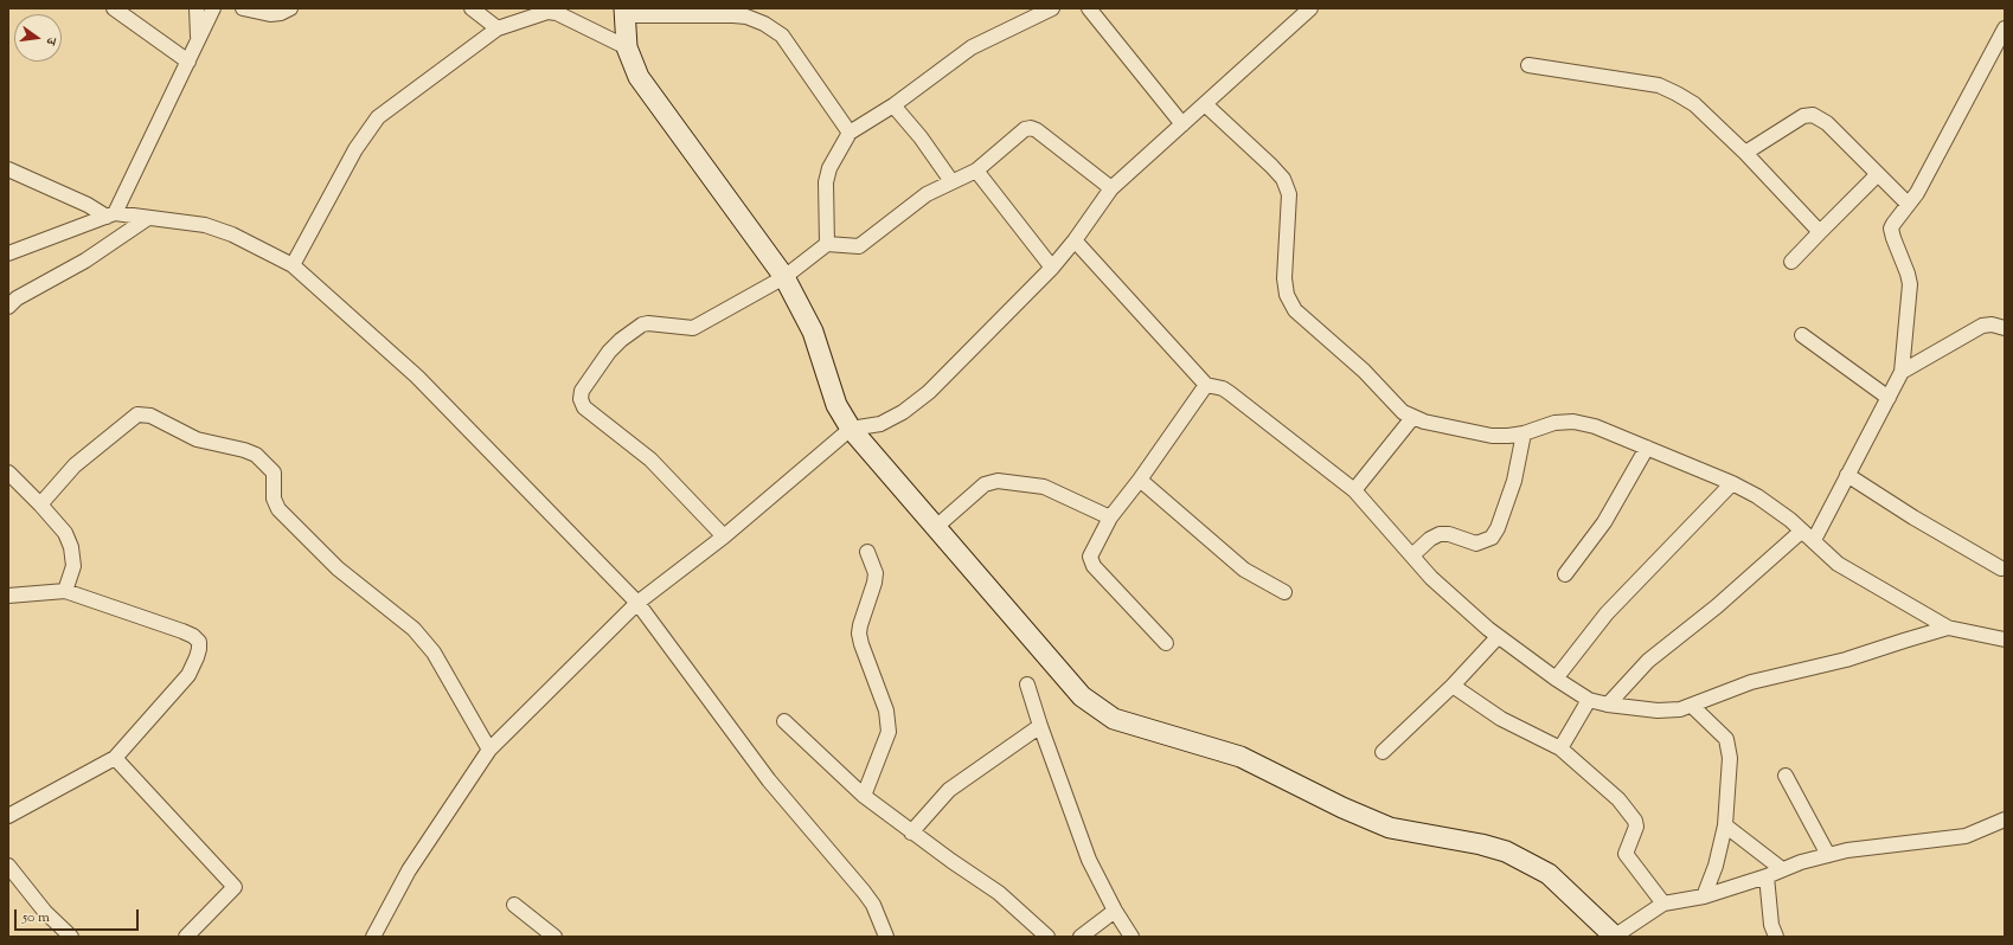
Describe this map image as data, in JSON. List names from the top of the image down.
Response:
{
  "scale_bar": "50 m",
  "north": "right"
}
